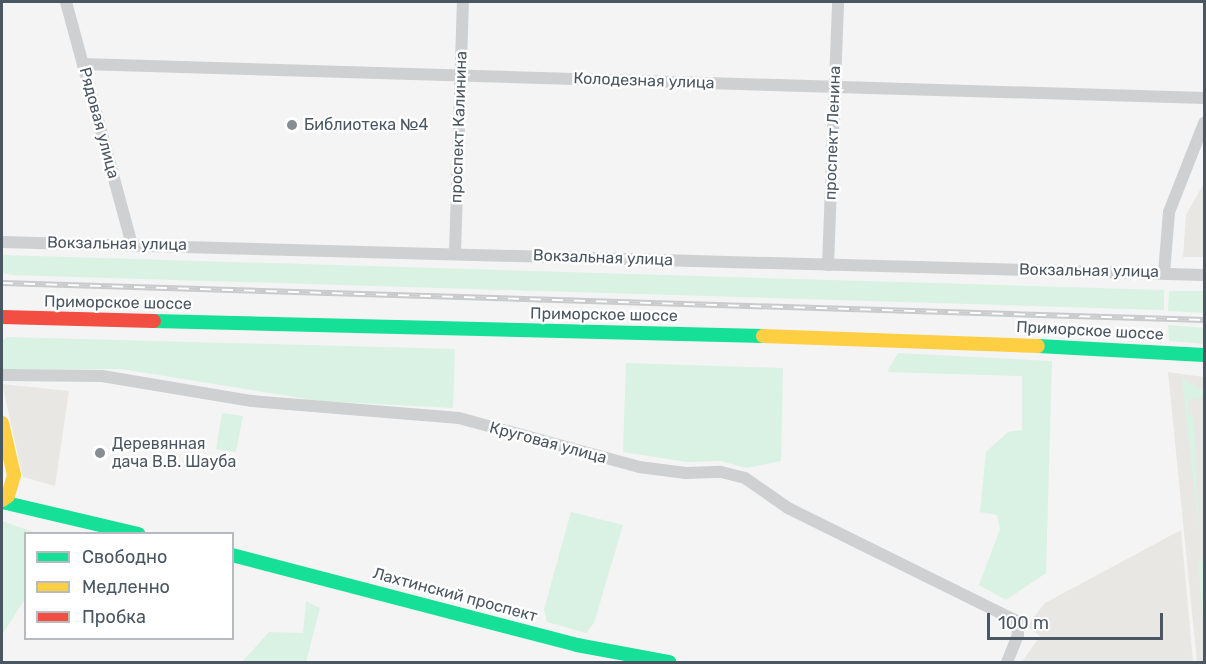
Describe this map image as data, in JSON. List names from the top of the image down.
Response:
{
  "streets": {
    "main road": ["Приморское шоссе", "Лахтинский проспект"],
    "street": [
      "Колодезная улица",
      "Рядовая улица",
      "проспект Калинина",
      "проспект Ленина",
      "Вокзальная улица",
      "Круговая улица"
    ]
  },
  "crossings": [
    ["Колодезная улица", "Рядовая улица"],
    ["Колодезная улица", "проспект Калинина"],
    ["Колодезная улица", "проспект Ленина"],
    ["Рядовая улица", "Вокзальная улица"],
    ["проспект Калинина", "Вокзальная улица"],
    ["проспект Ленина", "Вокзальная улица"]
  ],
  "places": ["Библиотека №4", "Деревянная дача В.В. Шауба"],
  "legend": ["Свободно", "Медленно", "Пробка"],
  "scale_bar": "100 m"
}
